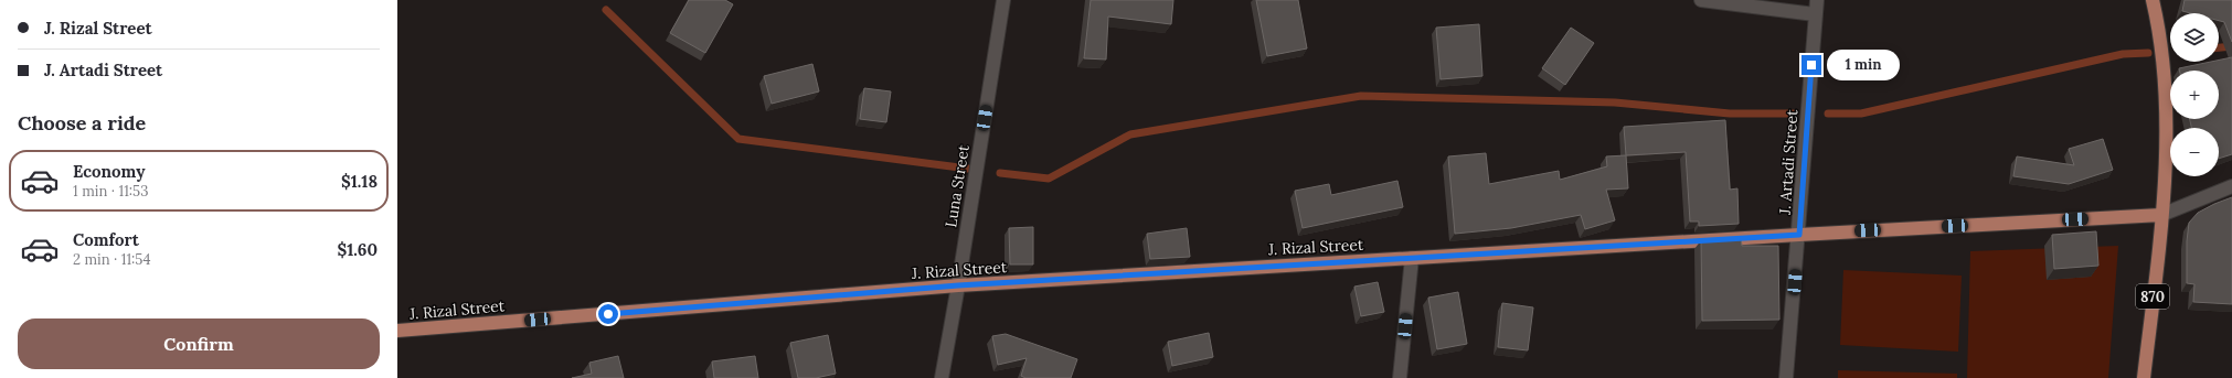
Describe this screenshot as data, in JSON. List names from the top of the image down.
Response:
{
  "streets": {
    "main road": ["J. Rizal Street", "870"],
    "street": ["J. Artadi Street", "Luna Street"]
  },
  "crossings": [
    ["J. Artadi Street", "J. Rizal Street"],
    ["Luna Street", "J. Rizal Street"],
    ["J. Rizal Street", "870"]
  ],
  "page": {
    "banner": ["J. Rizal Street", "J. Artadi Street"],
    "map_buttons": ["+", "−"],
    "bubble": "1 min",
    "heading": "Choose a ride",
    "list": [
      {
        "name": "Economy",
        "note": "1 min · 11:53",
        "value": "$1.18"
      },
      {
        "name": "Comfort",
        "note": "2 min · 11:54",
        "value": "$1.60"
      }
    ],
    "buttons": "Confirm"
  }
}
